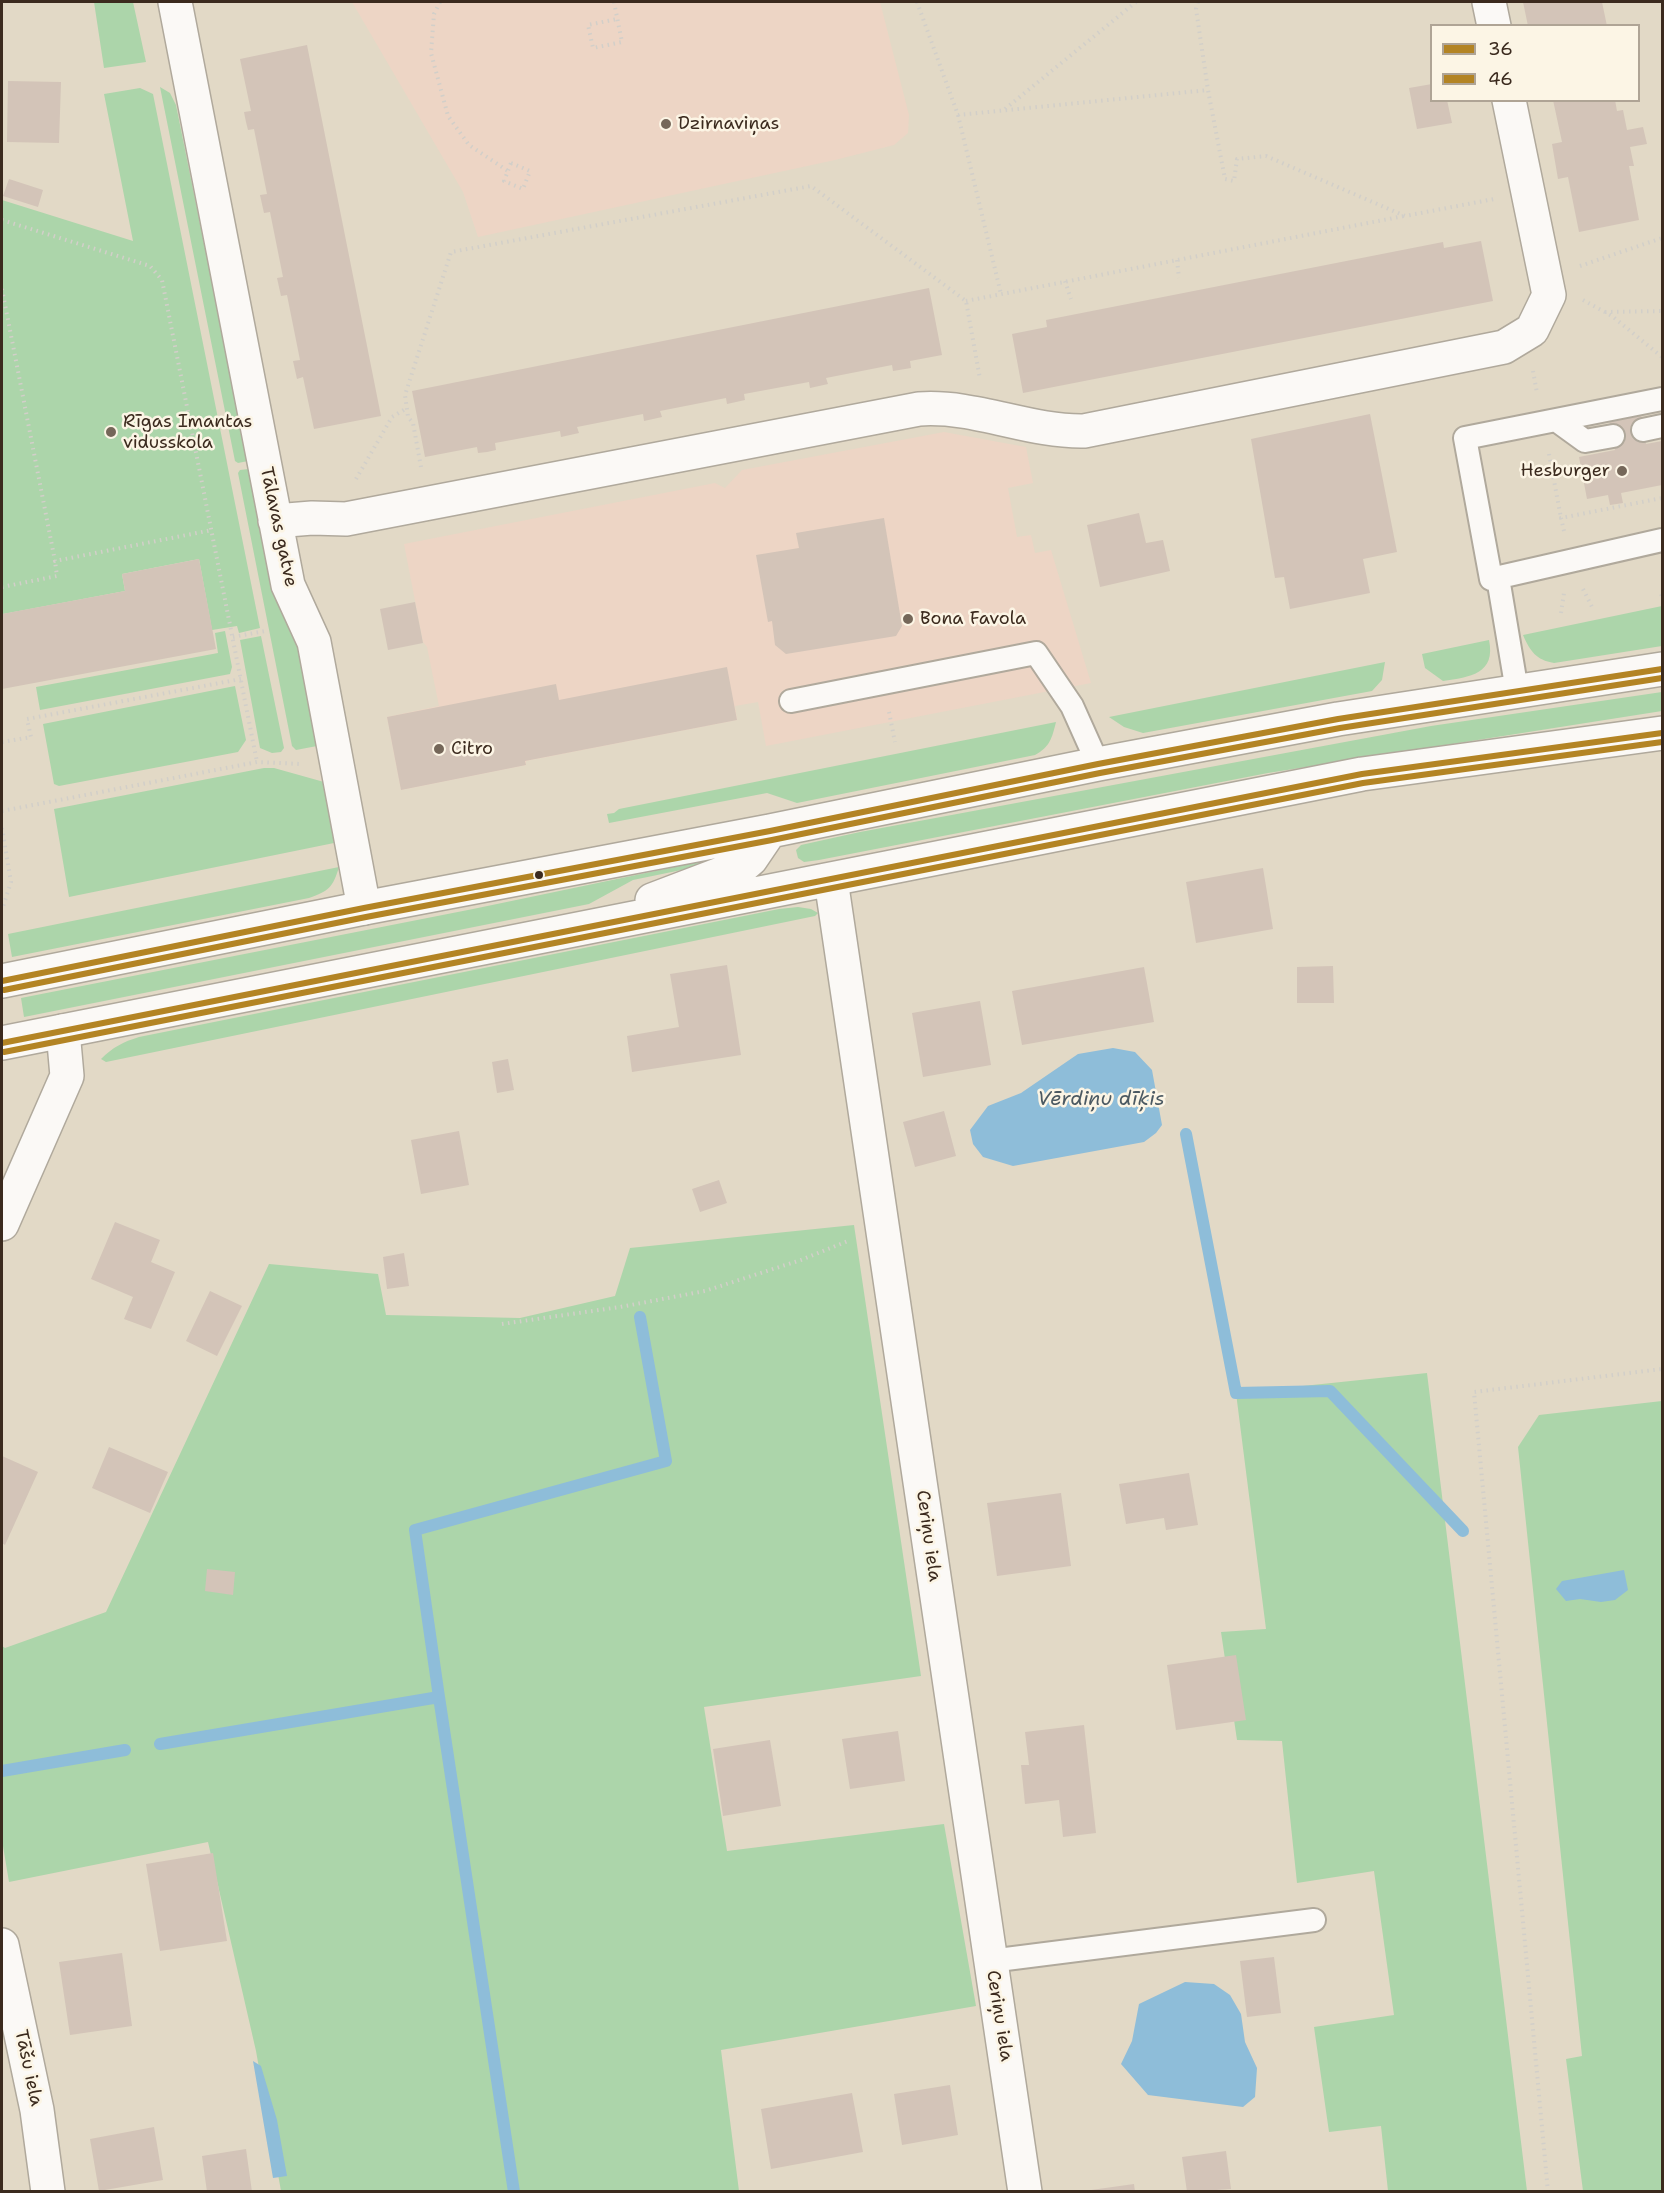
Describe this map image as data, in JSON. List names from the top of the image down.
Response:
{
  "streets": {
    "street": ["Tālavas gatve", "Ceriņu iela", "Tāšu iela"]
  },
  "water": ["Vērdiņu dīķis"],
  "places": [
    "Dzirnaviņas",
    "Rīgas Imantas vidusskola",
    "Hesburger",
    "Bona Favola",
    "Citro"
  ],
  "lines": ["transit line 36", "transit line 46"],
  "legend": ["36", "46"]
}
